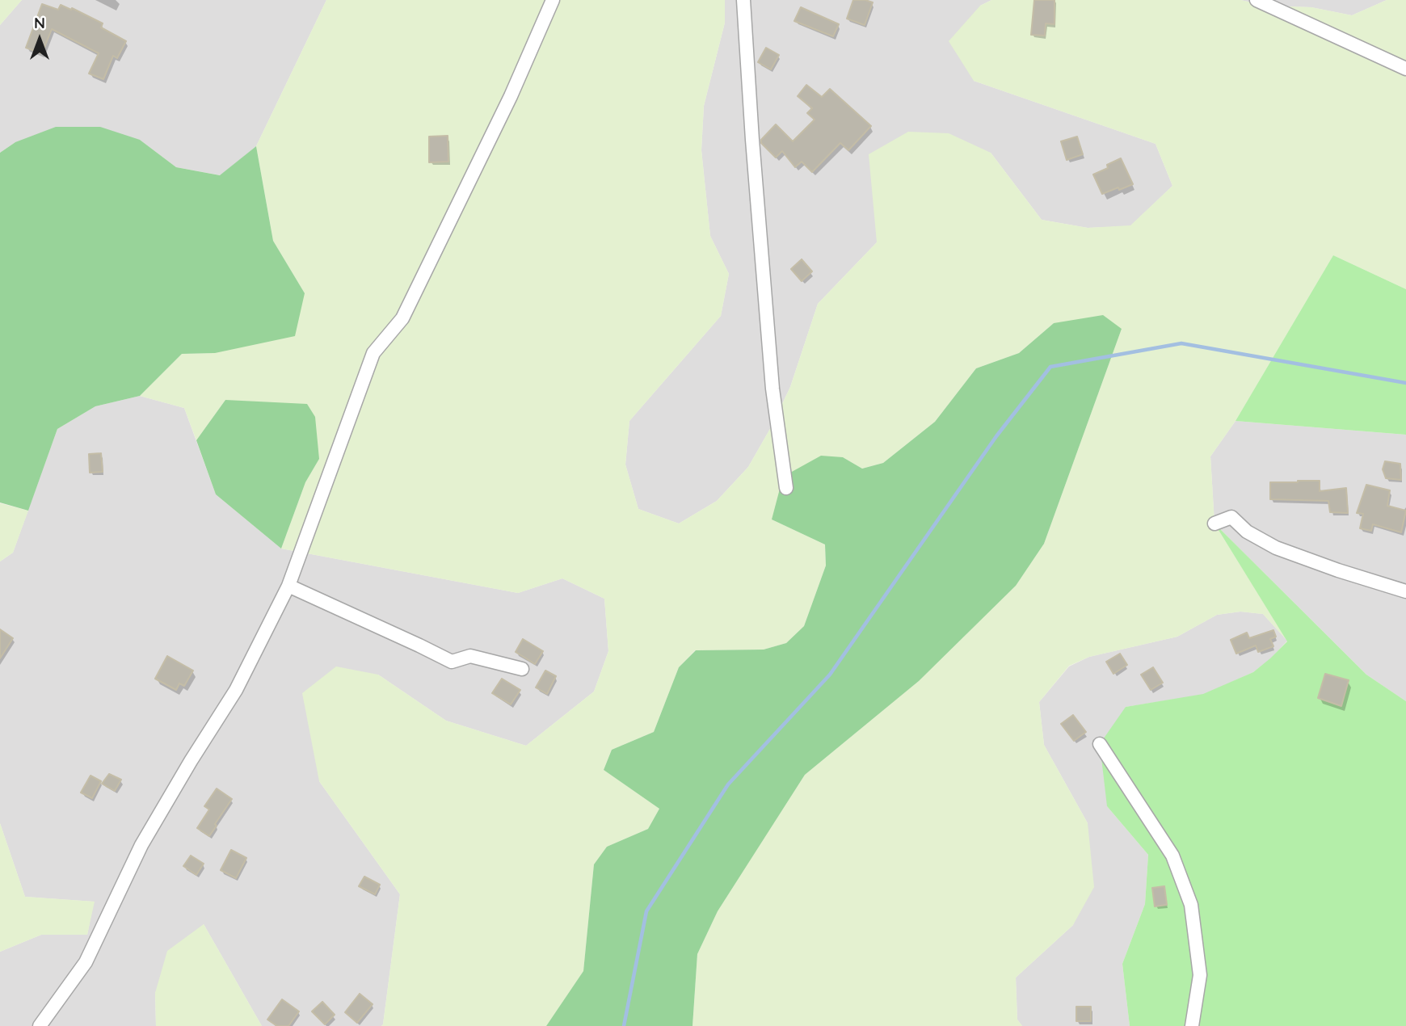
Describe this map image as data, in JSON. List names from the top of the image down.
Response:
{
  "north": "top"
}
